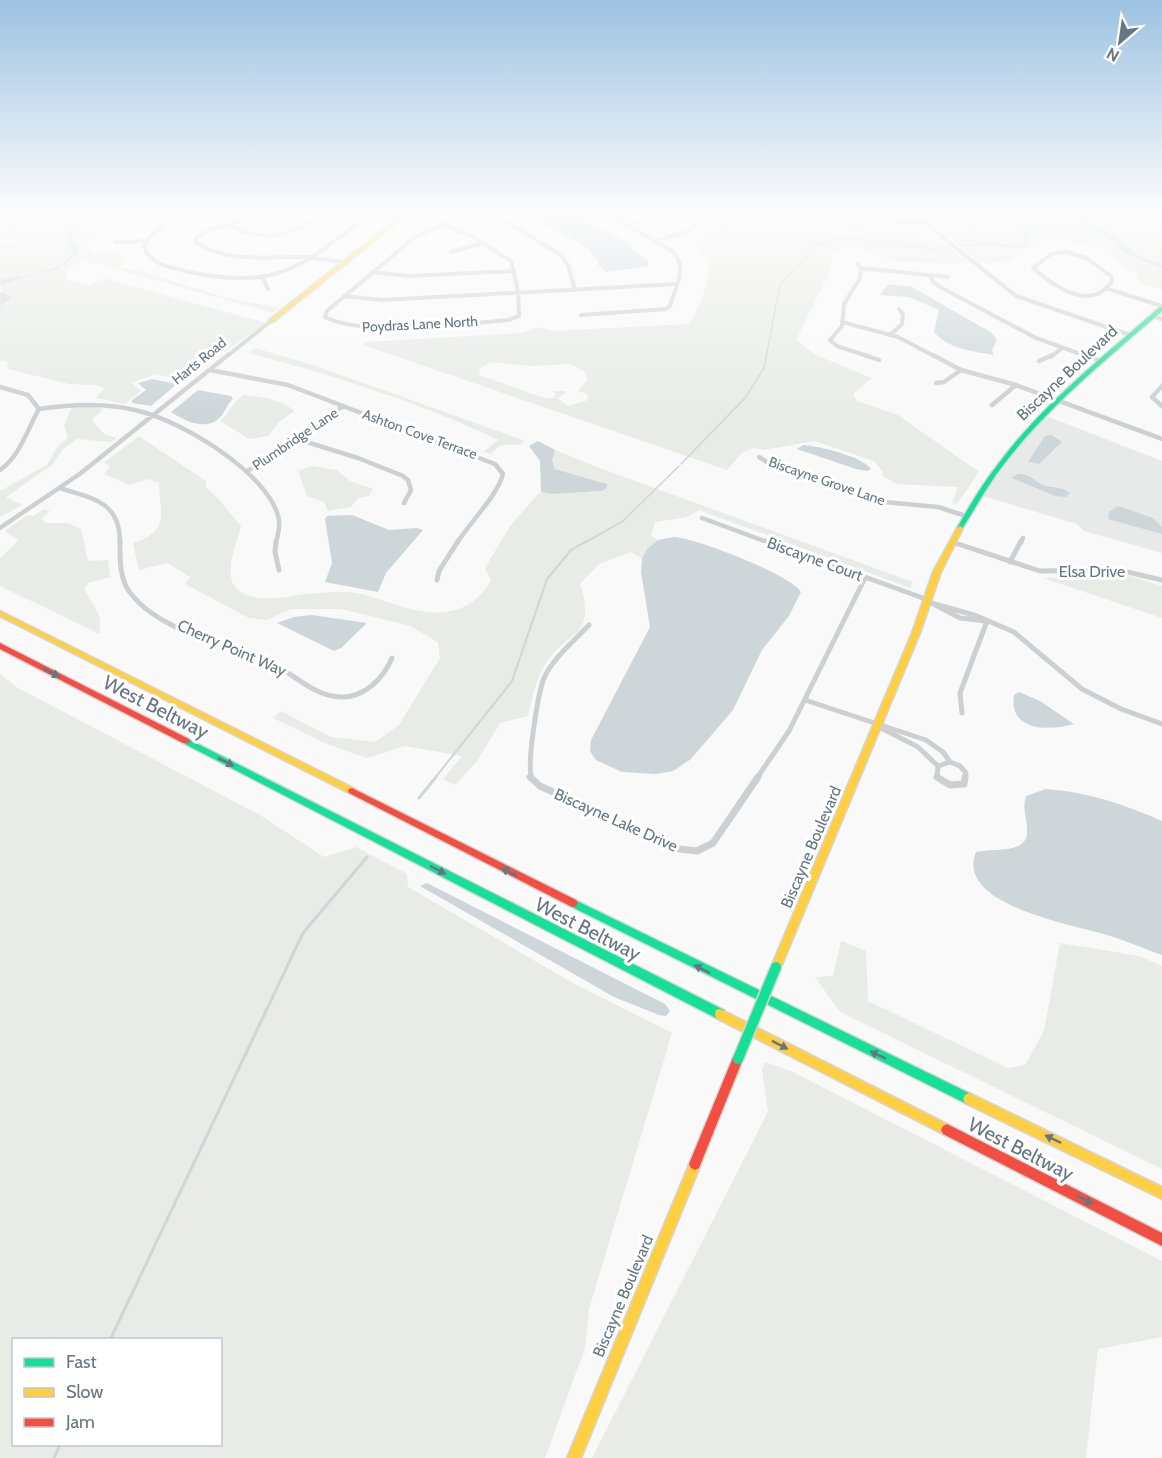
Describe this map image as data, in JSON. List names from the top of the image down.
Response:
{
  "streets": {
    "main road": ["Harts Road", "Biscayne Boulevard", "West Beltway"],
    "street": [
      "Poydras Lane North",
      "Ashton Cove Terrace",
      "Plumbridge Lane",
      "Biscayne Grove Lane",
      "Biscayne Court",
      "Elsa Drive",
      "Cherry Point Way",
      "Biscayne Lake Drive"
    ]
  },
  "crossings": [
    ["Harts Road", "Ashton Cove Terrace"],
    ["Harts Road", "Cherry Point Way"],
    ["Biscayne Boulevard", "Biscayne Grove Lane"],
    ["Biscayne Boulevard", "Biscayne Court"],
    ["Biscayne Boulevard", "Elsa Drive"],
    ["Ashton Cove Terrace", "Plumbridge Lane"],
    ["Biscayne Court", "Biscayne Lake Drive"]
  ],
  "legend": ["Fast", "Slow", "Jam"],
  "north": "bottom left"
}
